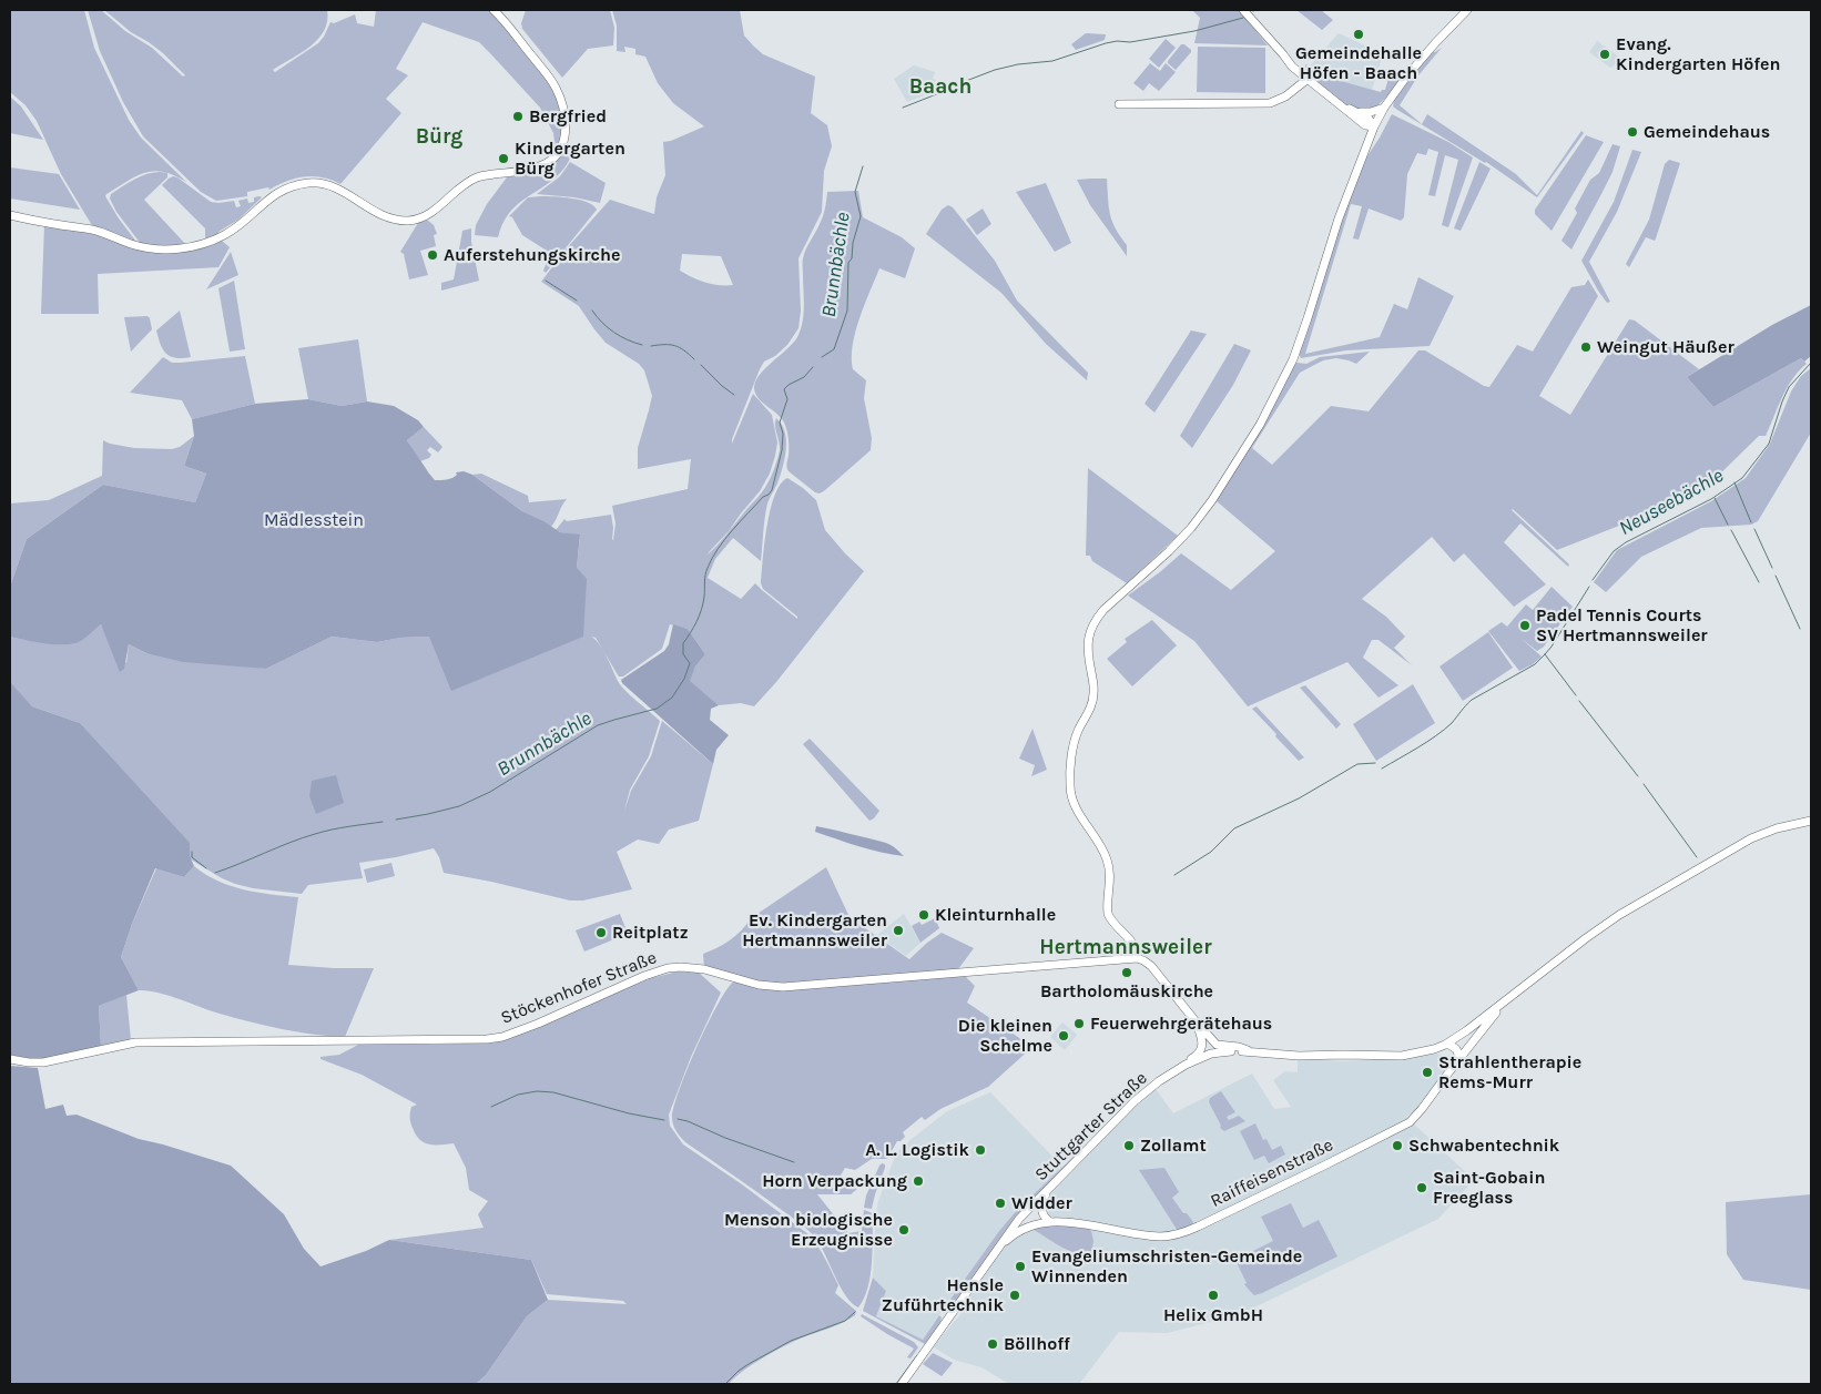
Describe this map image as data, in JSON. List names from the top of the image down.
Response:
{
  "streets": {
    "street": ["Stöckenhofer Straße", "Stuttgarter Straße", "Raiffeisenstraße"]
  },
  "crossings": [
    ["Stuttgarter Straße", "Raiffeisenstraße"]
  ],
  "districts": ["Baach", "Bürg", "Hertmannsweiler"],
  "water": ["Brunnbächle", "Neuseebächle"],
  "parks": ["Mädlesstein"],
  "places": [
    "Gemeindehalle Höfen - Baach",
    "Evang. Kindergarten Höfen",
    "Bergfried",
    "Gemeindehaus",
    "Kindergarten Bürg",
    "Auferstehungskirche",
    "Weingut Häußer",
    "Padel Tennis Courts SV Hertmannsweiler",
    "Kleinturnhalle",
    "Ev. Kindergarten Hertmannsweiler",
    "Reitplatz",
    "Bartholomäuskirche",
    "Feuerwehrgerätehaus",
    "Die kleinen Schelme",
    "Strahlentherapie Rems-Murr",
    "Zollamt",
    "Schwabentechnik",
    "A. L. Logistik",
    "Horn Verpackung",
    "Saint-Gobain Freeglass",
    "Widder",
    "Menson biologische Erzeugnisse",
    "Evangeliumschristen-Gemeinde Winnenden",
    "Hensle Zuführtechnik",
    "Helix GmbH",
    "Böllhoff"
  ]
}
